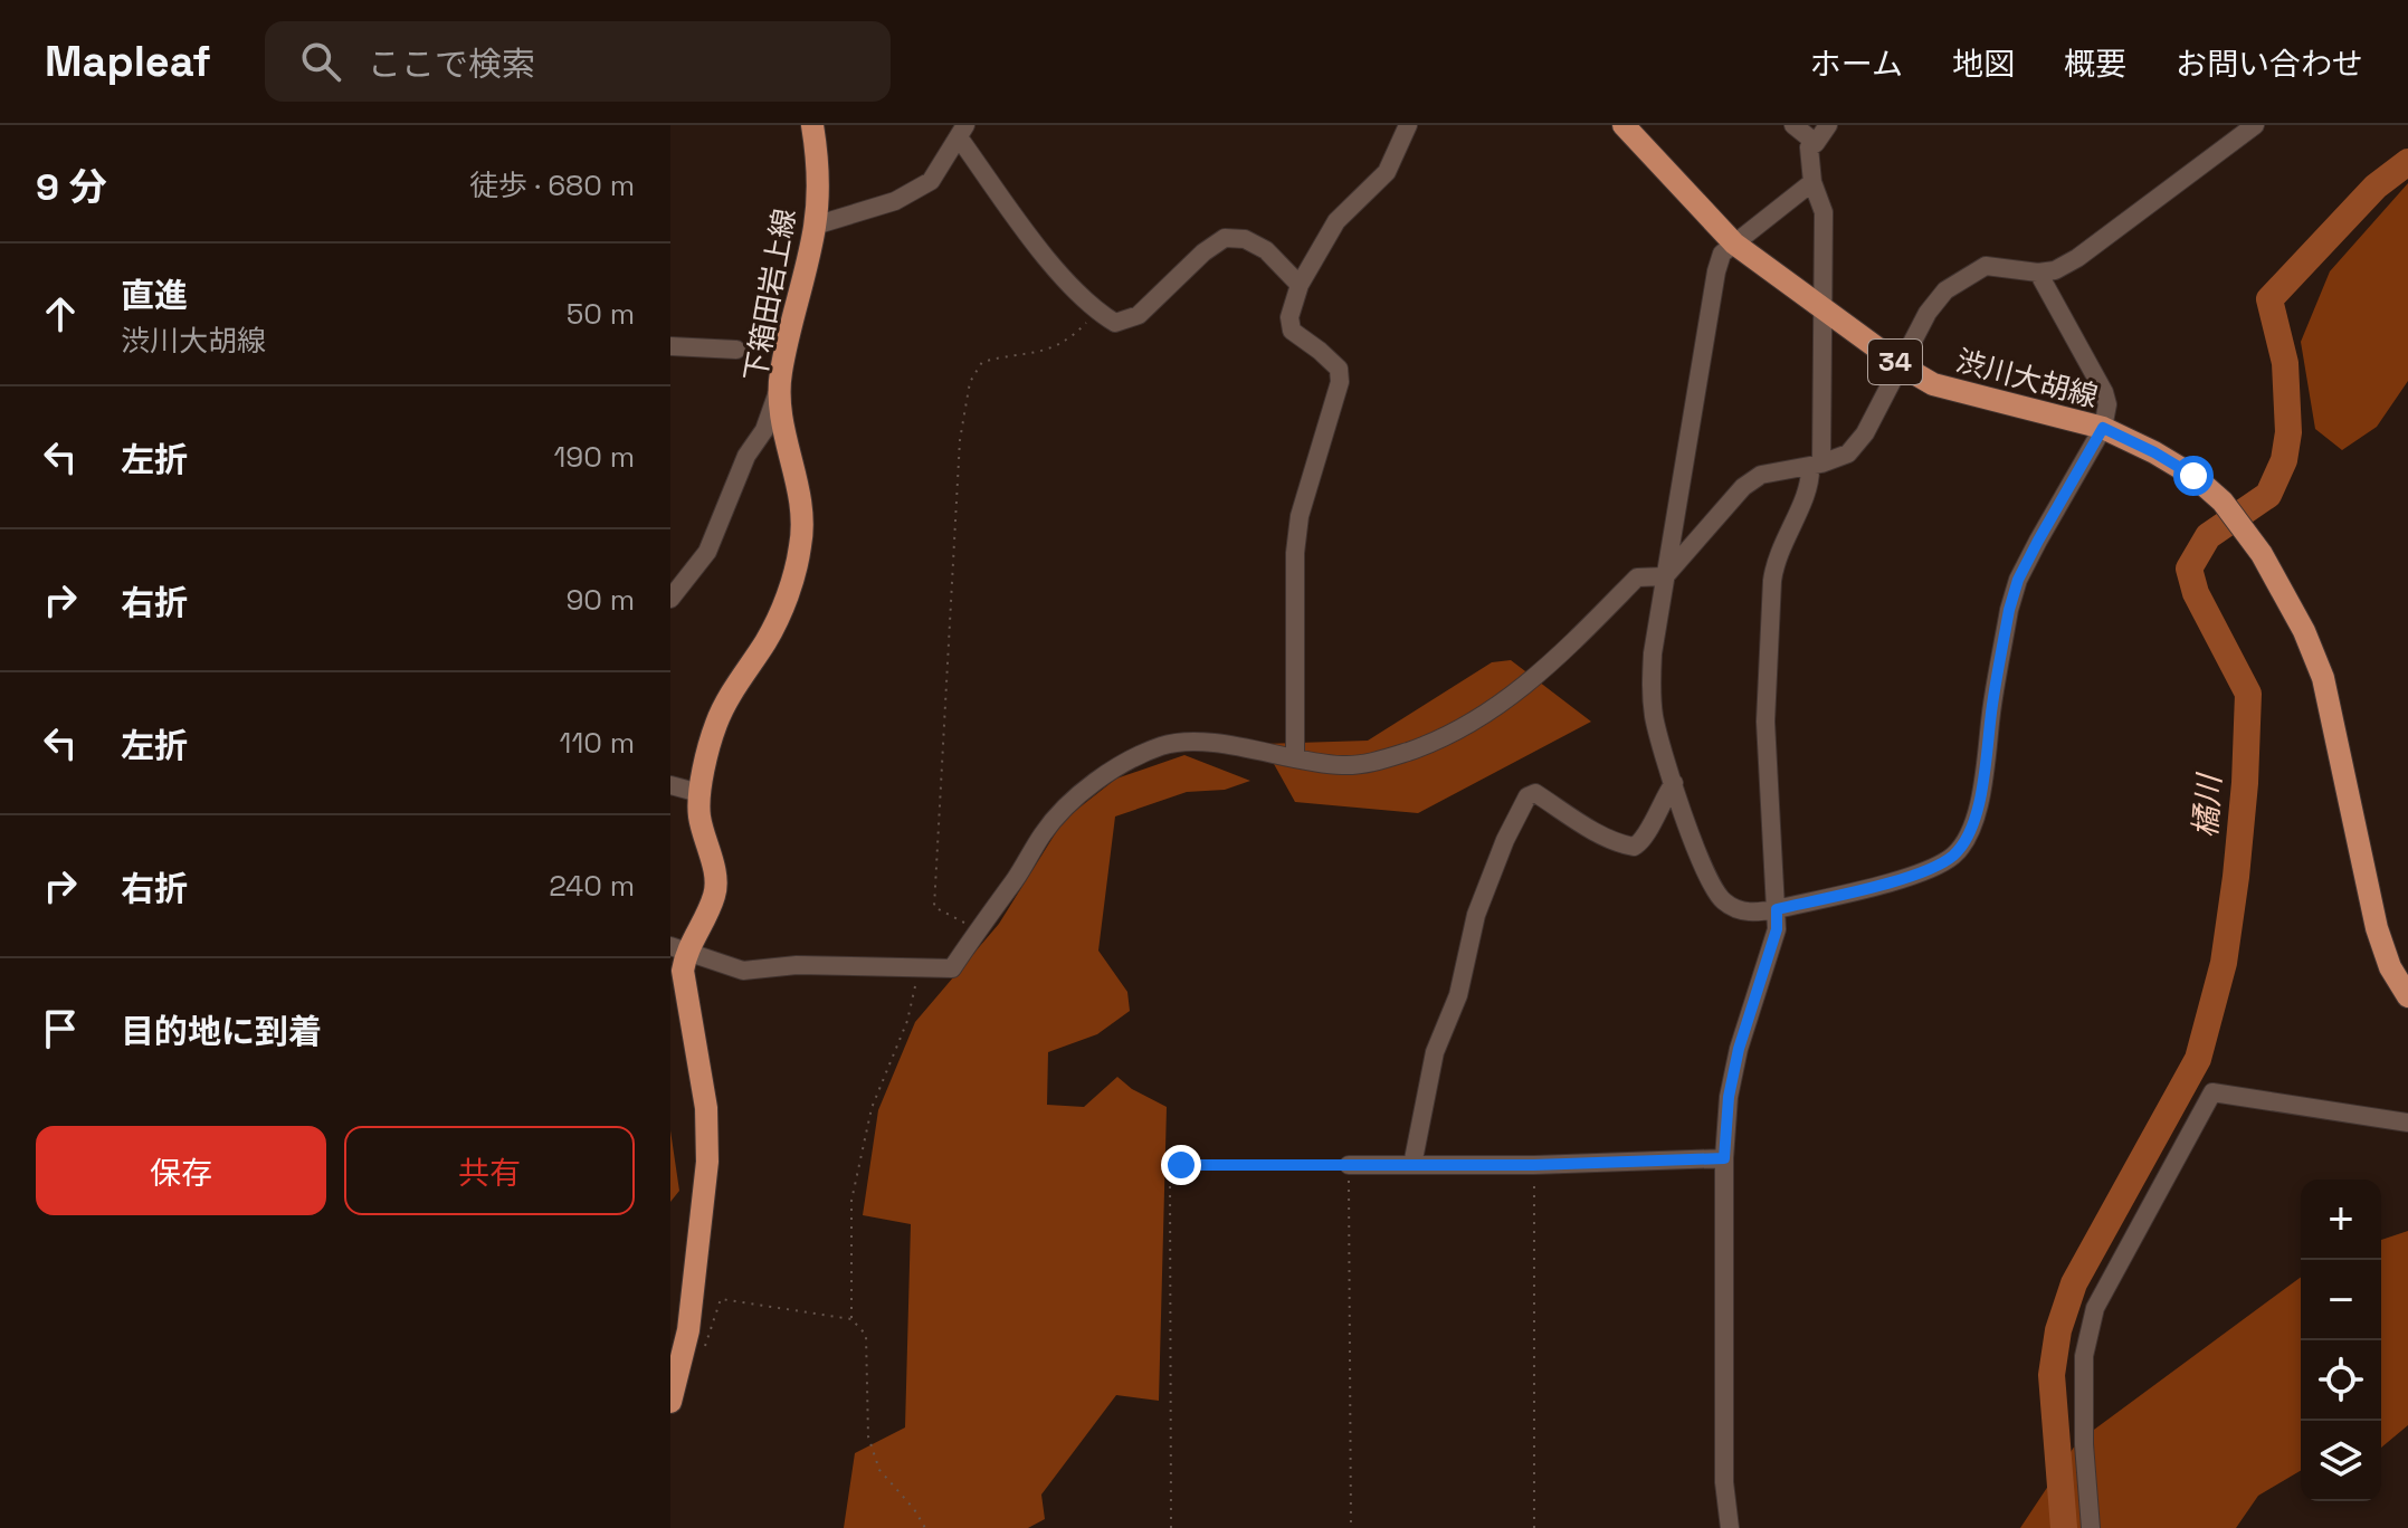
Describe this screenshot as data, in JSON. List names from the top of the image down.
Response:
{
  "streets": {
    "main road": ["下箱田岩上線", "34", "渋川大胡線"]
  },
  "water": ["橘川"],
  "page": {
    "header": "Mapleaf",
    "search": "ここで検索",
    "nav": [
      "ホーム",
      "地図",
      "概要",
      "お問い合わせ"
    ],
    "heading": ["9 分", "徒歩 · 680 m"],
    "list": [
      ["直進", "渋川大胡線", "50 m"],
      ["左折", "190 m"],
      ["右折", "90 m"],
      ["左折", "110 m"],
      ["右折", "240 m"],
      "目的地に到着"
    ],
    "buttons": ["保存", "共有"],
    "map_buttons": ["+", "−"]
  }
}
